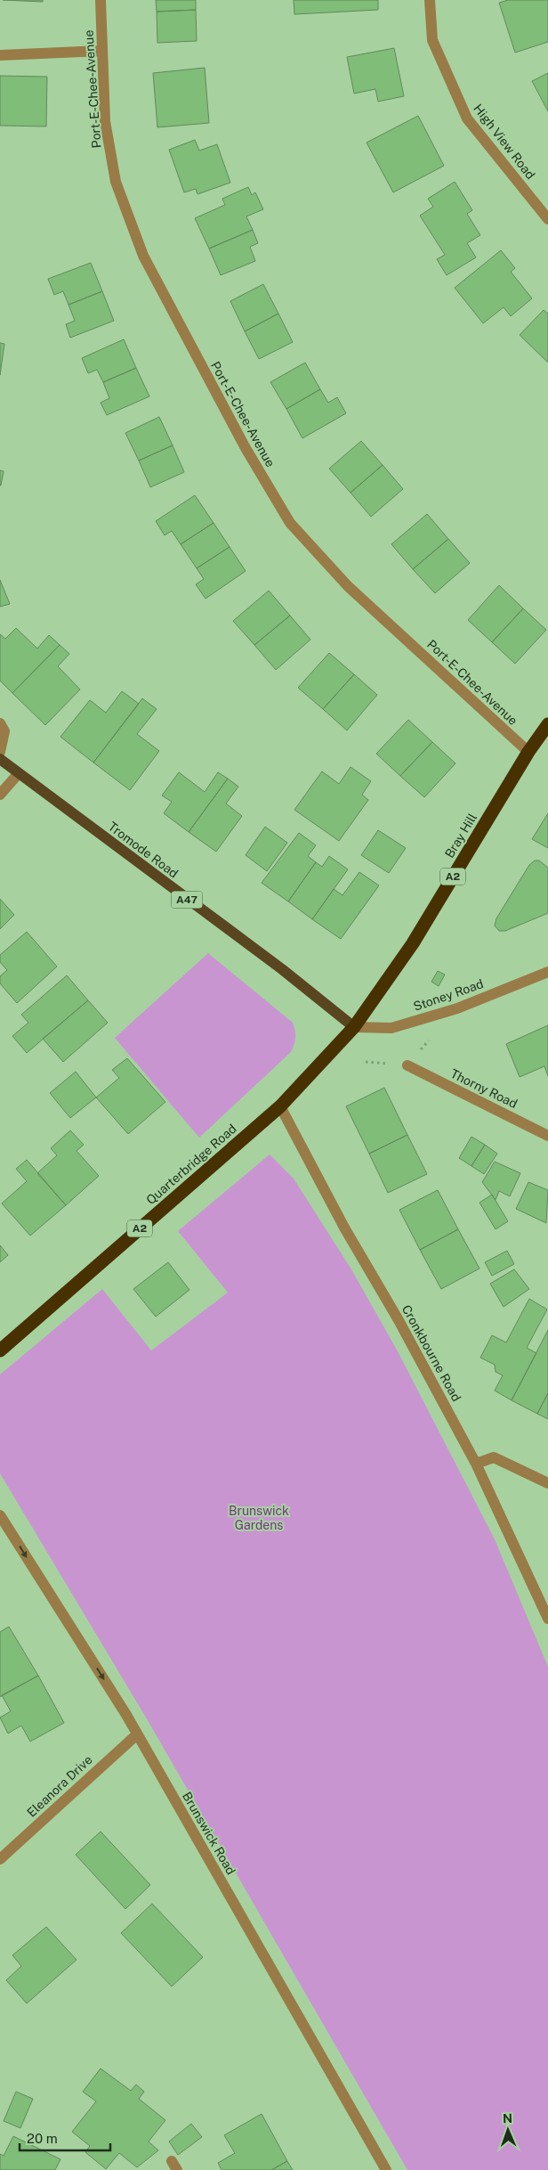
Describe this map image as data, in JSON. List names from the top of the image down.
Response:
{
  "streets": {
    "highway": ["Bray Hill", "A2", "Quarterbridge Road"],
    "main road": ["Tromode Road", "A47"],
    "street": [
      "Port-E-Chee-Avenue",
      "High View Road",
      "Stoney Road",
      "Thorny Road",
      "Cronkbourne Road",
      "Eleanora Drive",
      "Brunswick Road"
    ]
  },
  "crossings": [
    ["Port-E-Chee-Avenue", "Bray Hill"],
    ["Bray Hill", "Tromode Road"],
    ["Bray Hill", "Stoney Road"],
    ["Bray Hill", "Quarterbridge Road"],
    ["Tromode Road", "Stoney Road"],
    ["Tromode Road", "Quarterbridge Road"],
    ["Stoney Road", "Quarterbridge Road"],
    ["Quarterbridge Road", "Cronkbourne Road"],
    ["Eleanora Drive", "Brunswick Road"]
  ],
  "parks": ["Brunswick Gardens"],
  "scale_bar": "20 m",
  "north": "top"
}
